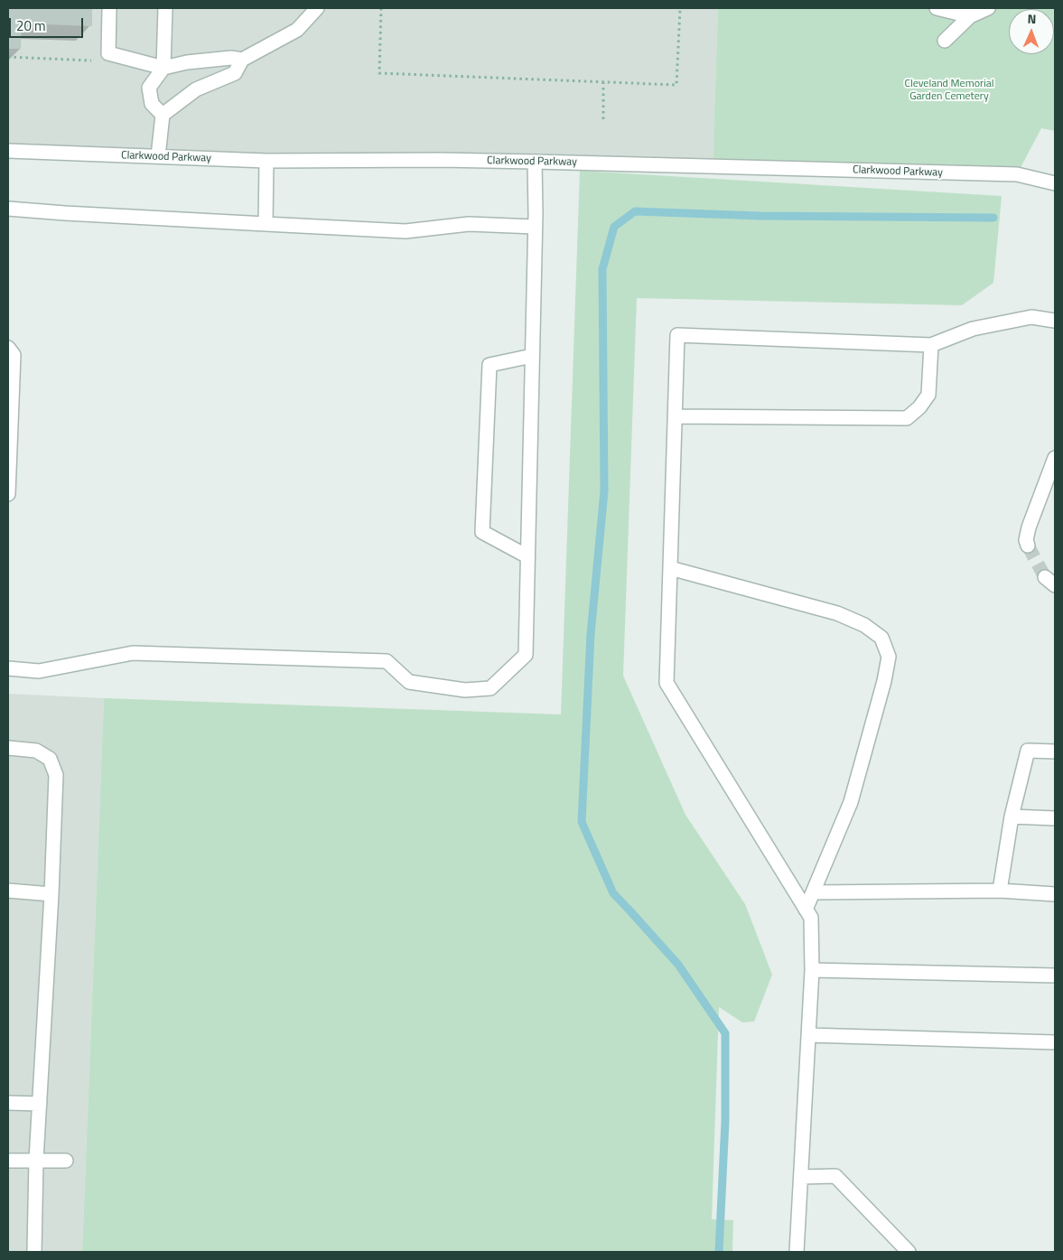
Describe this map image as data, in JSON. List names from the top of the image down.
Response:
{
  "streets": {
    "street": ["Clarkwood Parkway"]
  },
  "parks": ["Cleveland Memorial Garden Cemetery"],
  "scale_bar": "20 m",
  "north": "top"
}
